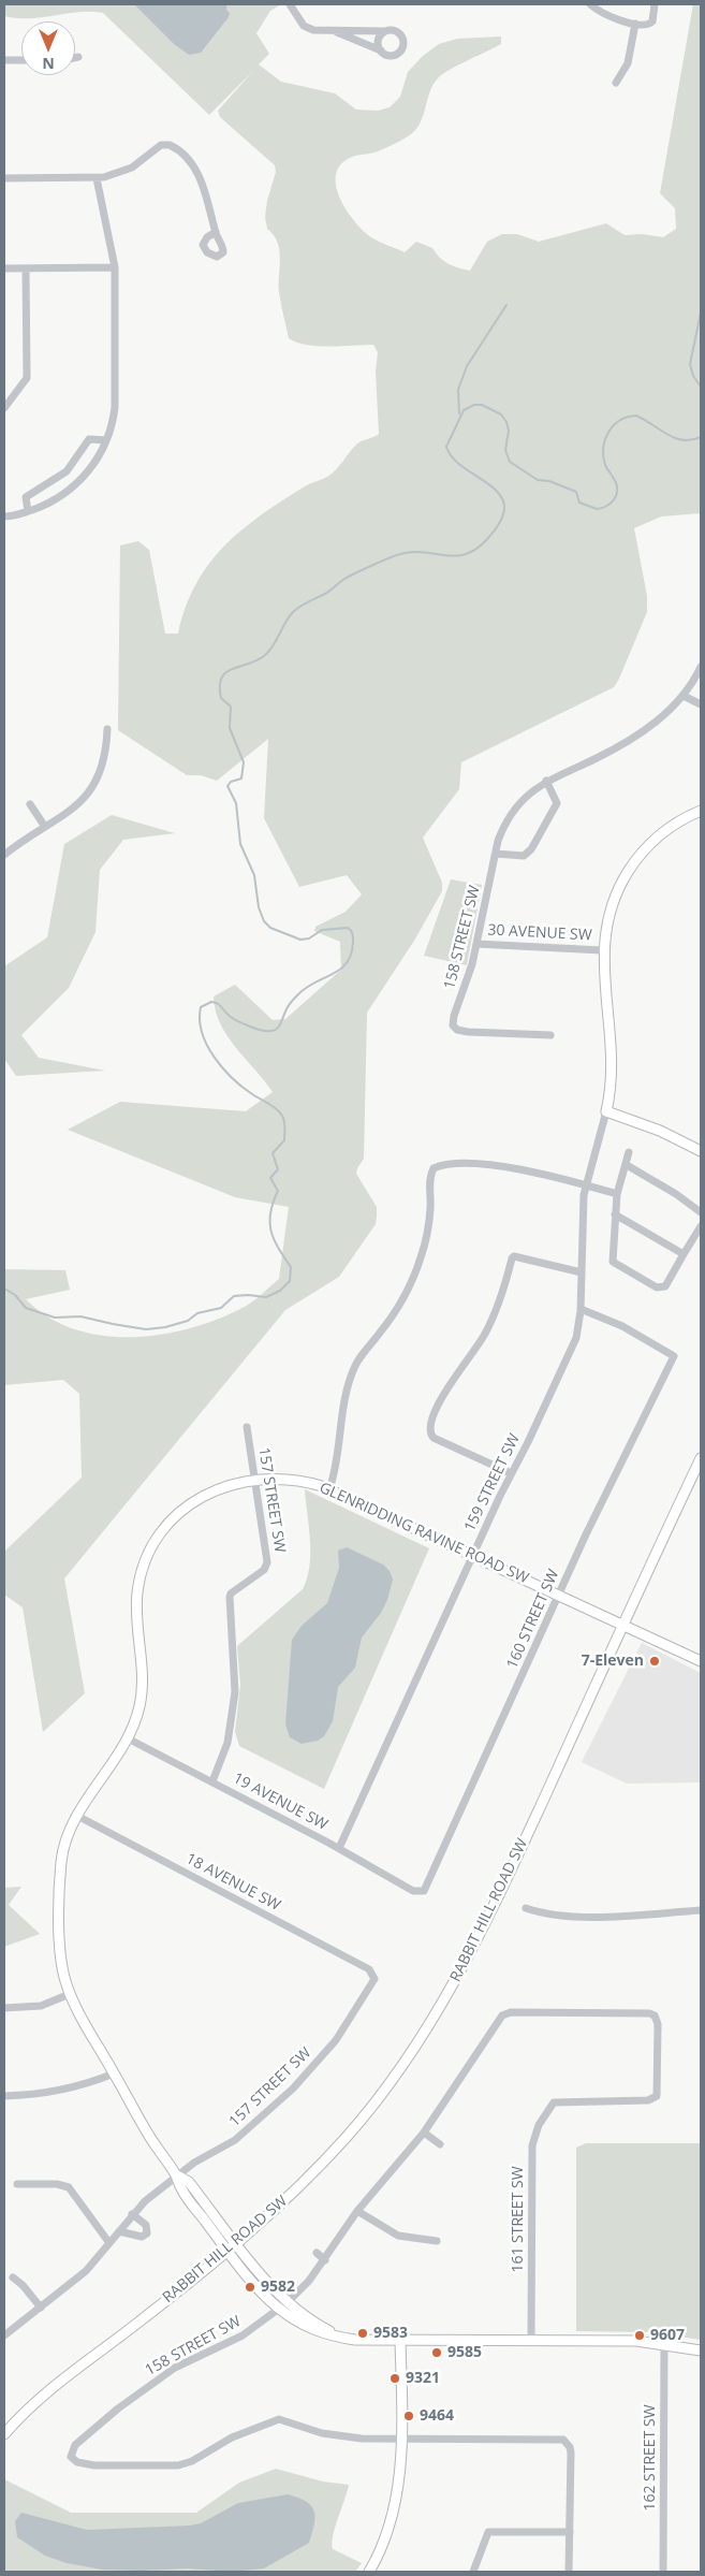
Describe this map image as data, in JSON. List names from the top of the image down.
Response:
{
  "streets": {
    "street": [
      "30 AVENUE SW",
      "158 STREET SW",
      "159 STREET SW",
      "157 STREET SW",
      "GLENRIDDING RAVINE ROAD SW",
      "160 STREET SW",
      "19 AVENUE SW",
      "18 AVENUE SW",
      "RABBIT HILL ROAD SW",
      "161 STREET SW",
      "162 STREET SW"
    ]
  },
  "crossings": [
    ["30 AVENUE SW", "158 STREET SW"],
    ["158 STREET SW", "161 STREET SW"],
    ["159 STREET SW", "GLENRIDDING RAVINE ROAD SW"],
    ["159 STREET SW", "160 STREET SW"],
    ["159 STREET SW", "19 AVENUE SW"],
    ["157 STREET SW", "GLENRIDDING RAVINE ROAD SW"],
    ["157 STREET SW", "19 AVENUE SW"],
    ["157 STREET SW", "18 AVENUE SW"],
    ["GLENRIDDING RAVINE ROAD SW", "160 STREET SW"],
    ["GLENRIDDING RAVINE ROAD SW", "19 AVENUE SW"],
    ["GLENRIDDING RAVINE ROAD SW", "18 AVENUE SW"],
    ["GLENRIDDING RAVINE ROAD SW", "RABBIT HILL ROAD SW"],
    ["160 STREET SW", "19 AVENUE SW"]
  ],
  "places": [
    "7-Eleven",
    "9582",
    "9583",
    "9607",
    "9585",
    "9321",
    "9464"
  ],
  "north": "bottom"
}
